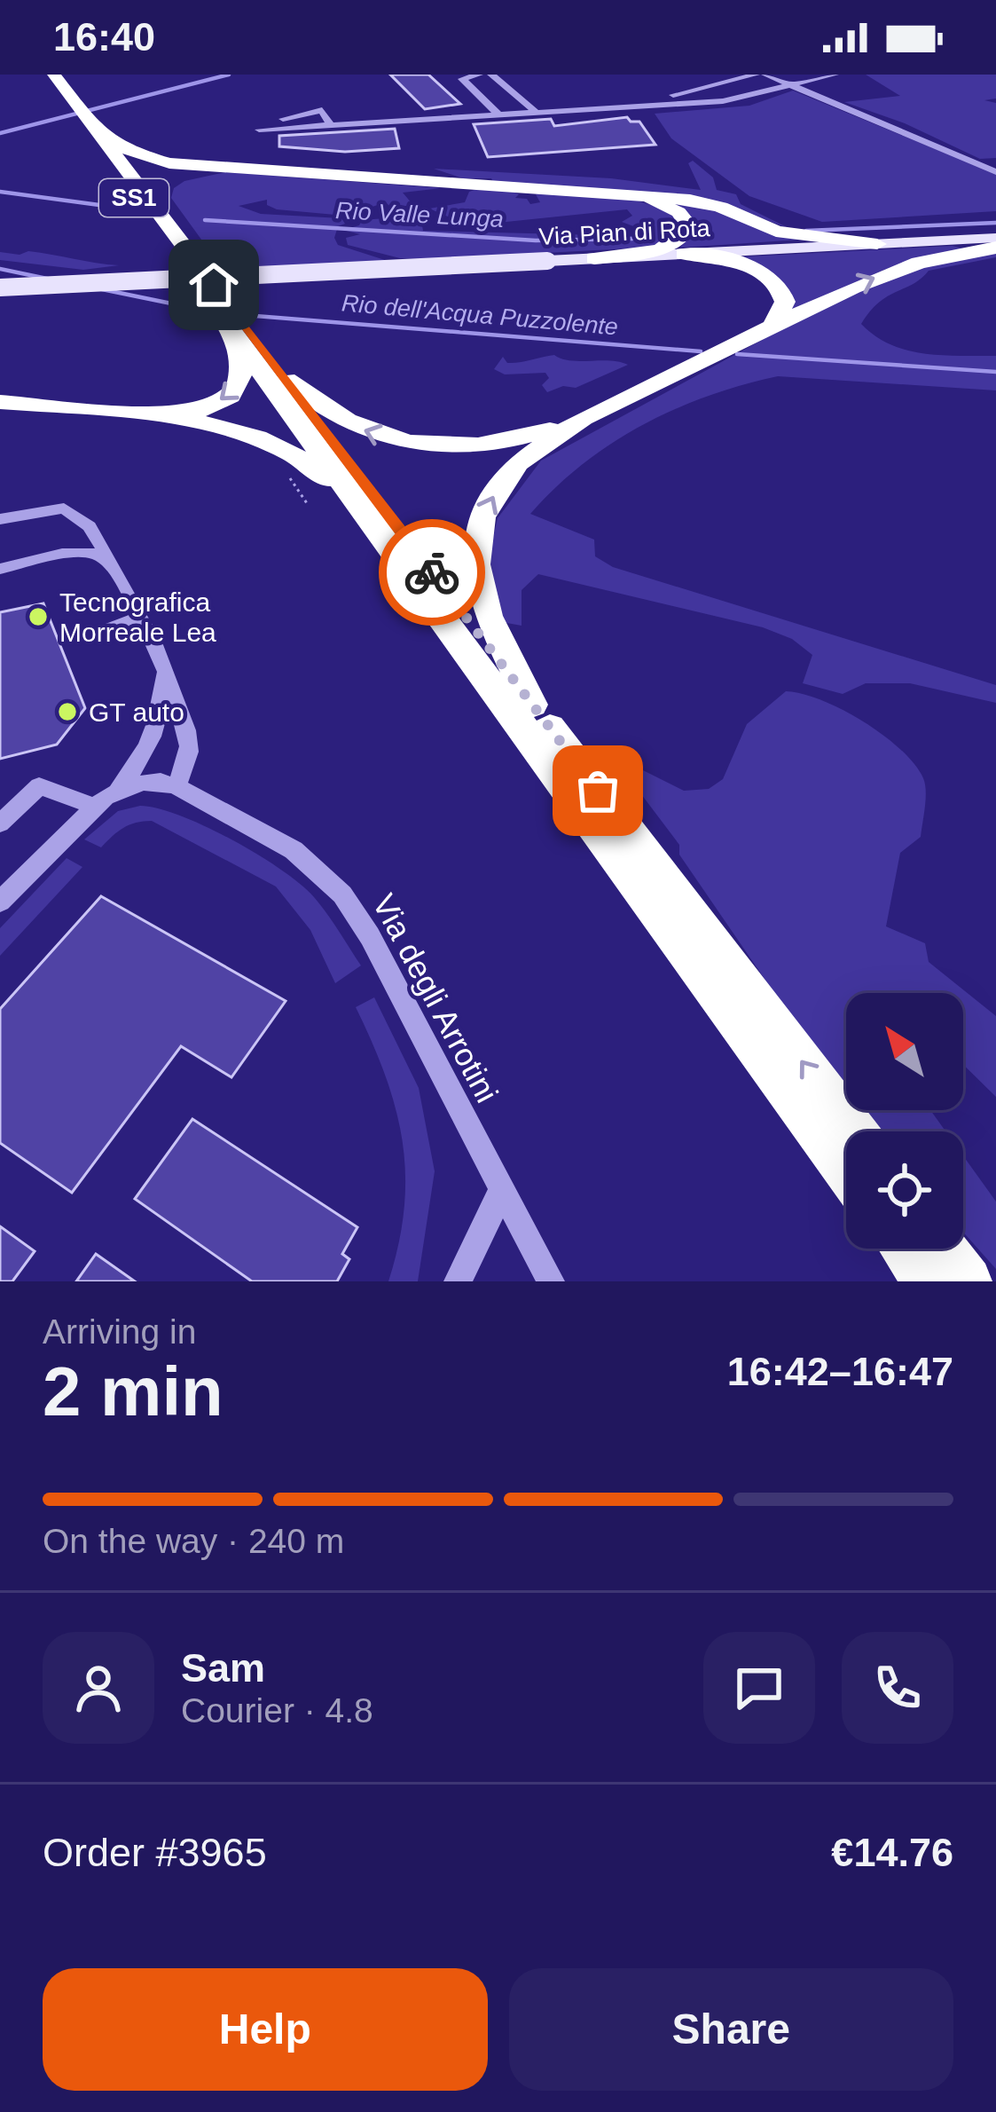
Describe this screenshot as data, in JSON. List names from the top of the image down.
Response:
{
  "streets": {
    "highway": ["SS1"],
    "main road": ["Via Pian di Rota"],
    "street": ["Via degli Arrotini"]
  },
  "water": ["Rio Valle Lunga", "Rio dell'Acqua Puzzolente"],
  "places": ["Tecnografica Morreale Lea", "GT auto"],
  "north": "top left",
  "page": {
    "status": "16:40",
    "heading": ["2 min", "Arriving in", "16:42–16:47"],
    "panel": [
      "Sam",
      "Courier · 4.8",
      "Order #3965",
      "€14.76"
    ],
    "bar": "On the way · 240 m",
    "buttons": ["Help", "Share"]
  }
}
